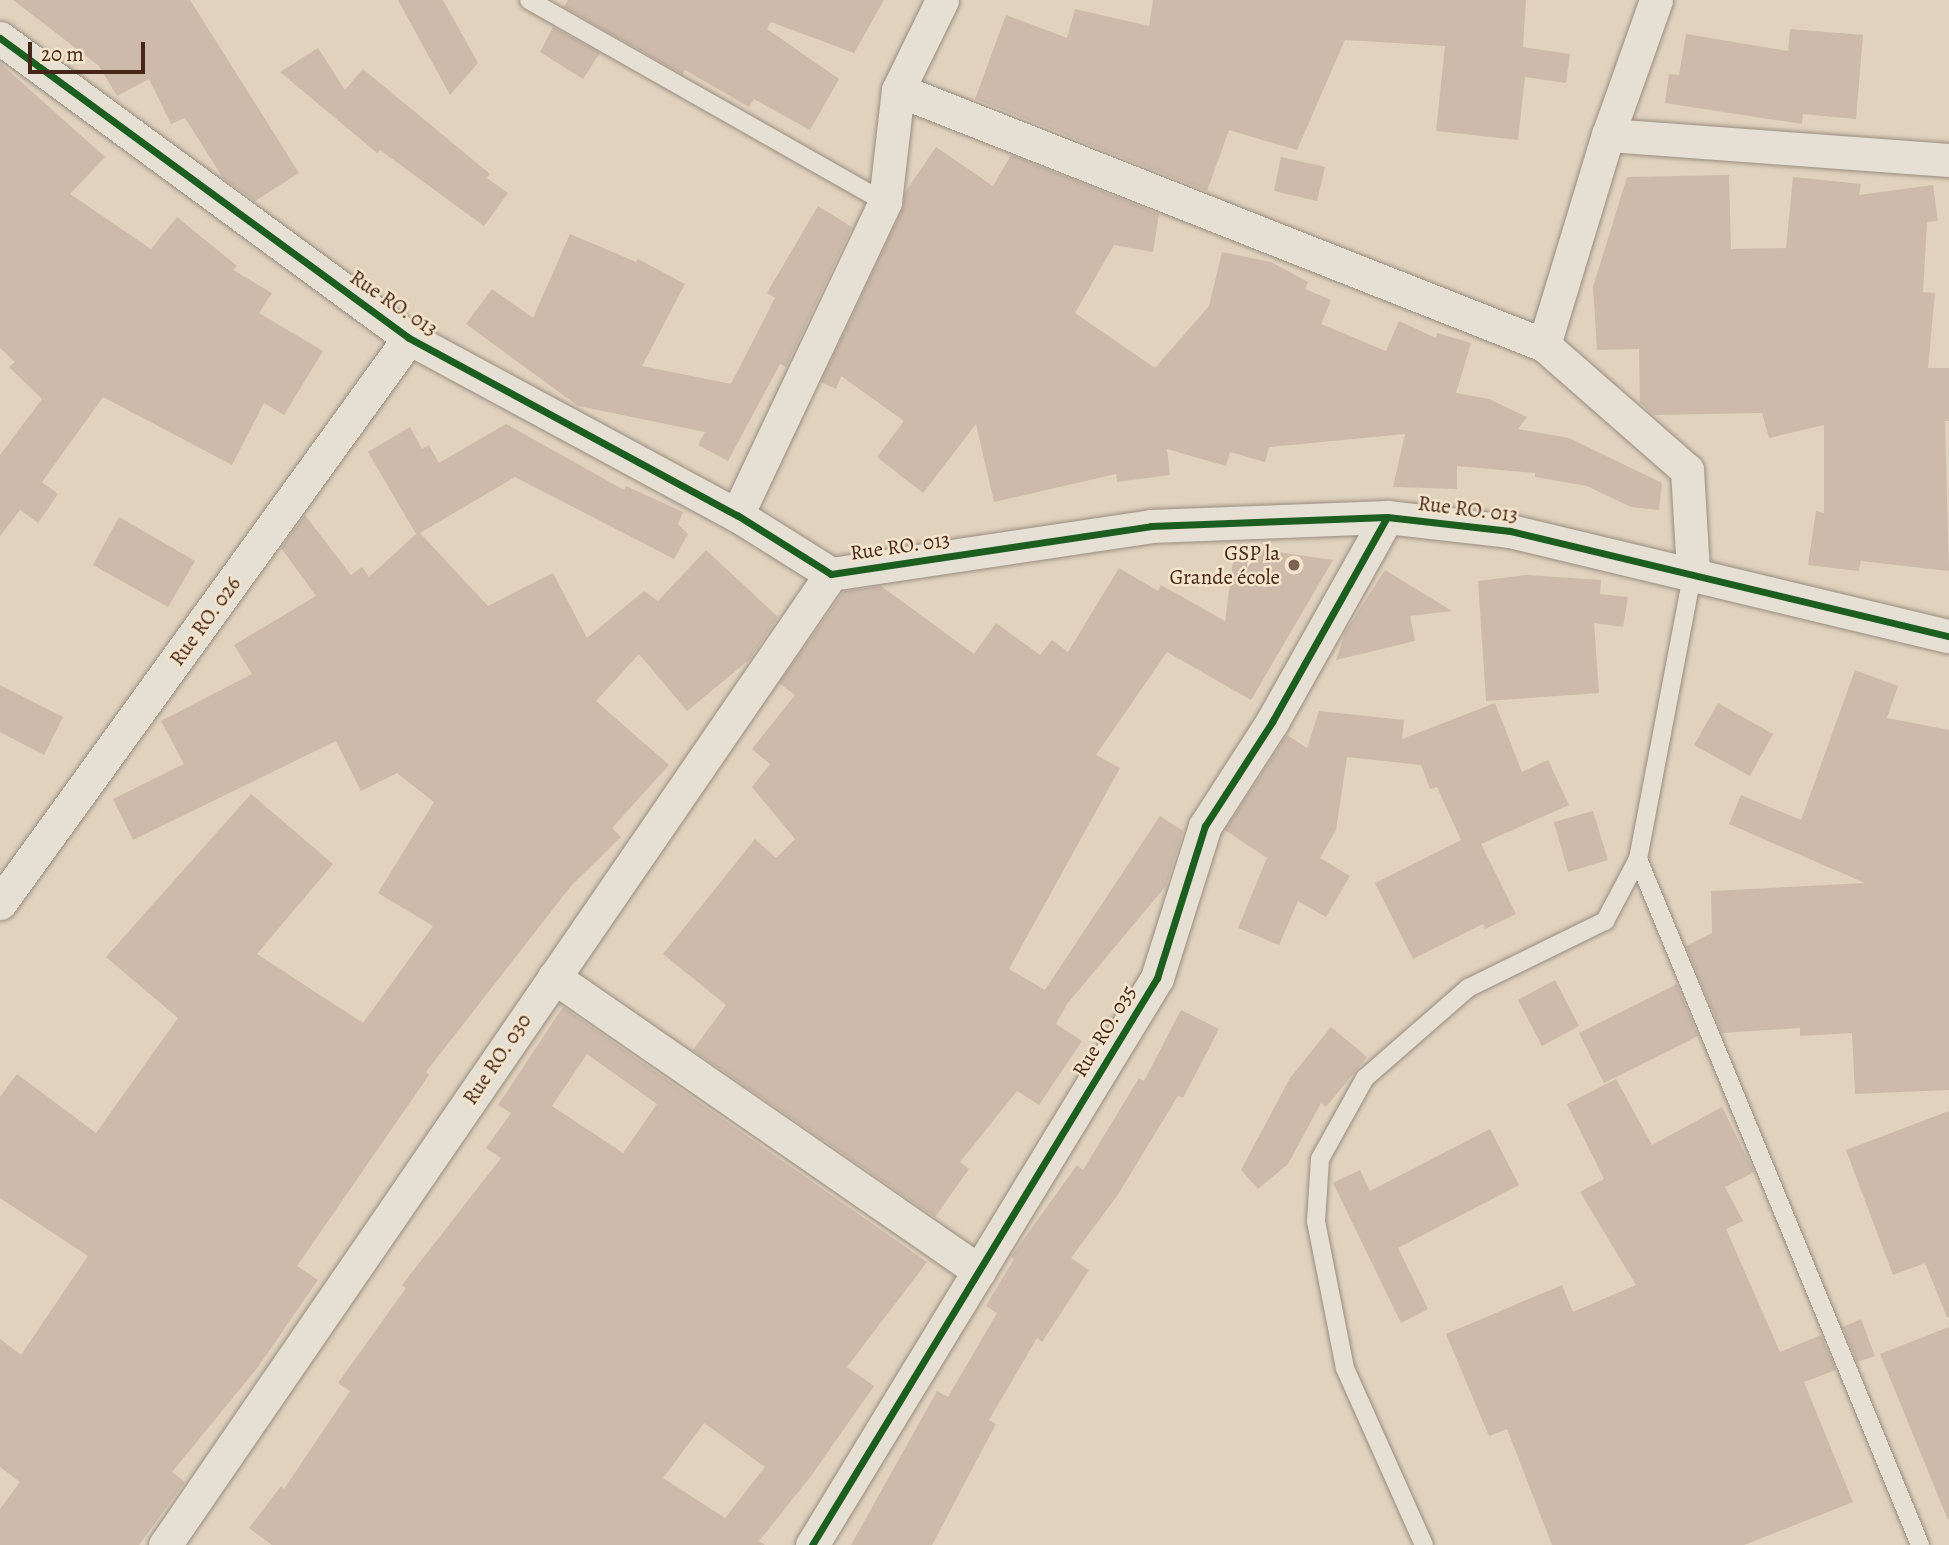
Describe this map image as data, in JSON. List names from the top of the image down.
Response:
{
  "streets": {
    "street": [
      "Rue RO. 013",
      "Rue RO. 026",
      "Rue RO. 035",
      "Rue RO. 030"
    ]
  },
  "crossings": [
    ["Rue RO. 013", "Rue RO. 026"],
    ["Rue RO. 013", "Rue RO. 035"],
    ["Rue RO. 013", "Rue RO. 030"]
  ],
  "places": ["GSP la Grande école"],
  "scale_bar": "20 m"
}
